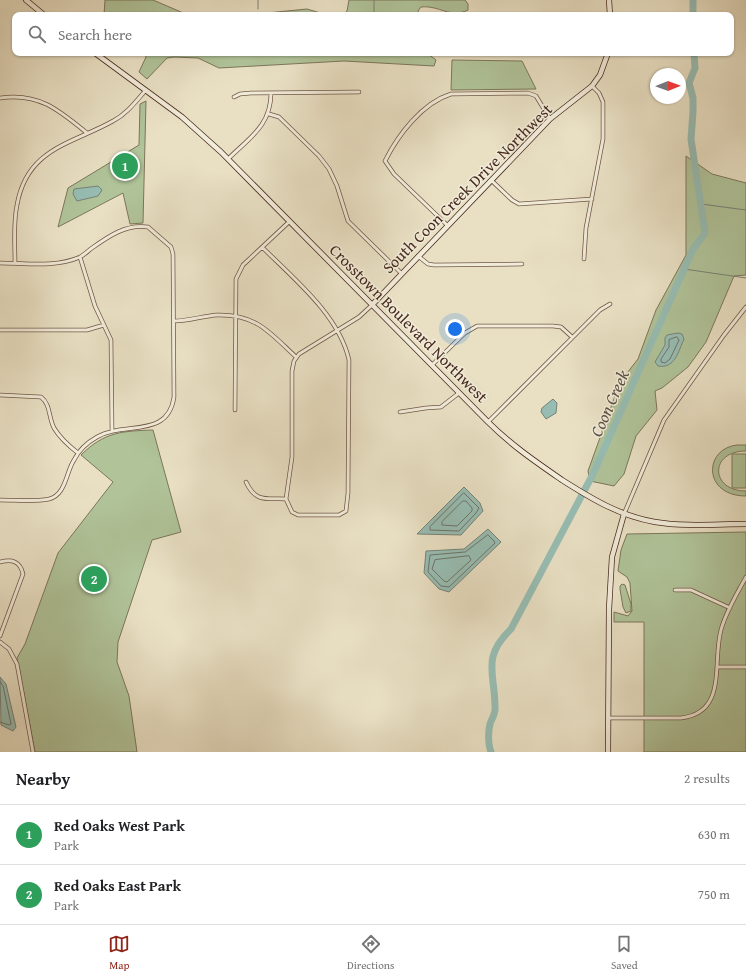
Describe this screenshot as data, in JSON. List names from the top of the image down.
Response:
{
  "streets": {
    "street": ["South Coon Creek Drive Northwest", "Crosstown Boulevard Northwest"]
  },
  "crossings": [
    ["South Coon Creek Drive Northwest", "Crosstown Boulevard Northwest"]
  ],
  "water": ["Coon Creek"],
  "north": "right",
  "page": {
    "search": "Search here",
    "pins": ["1", "2"],
    "heading": ["Nearby", "2 results"],
    "list": [
      {
        "mark": "1",
        "name": "Red Oaks West Park",
        "note": "Park",
        "value": "630 m"
      },
      {
        "mark": "2",
        "name": "Red Oaks East Park",
        "note": "Park",
        "value": "750 m"
      }
    ],
    "nav": ["Map", "Directions", "Saved"]
  }
}
